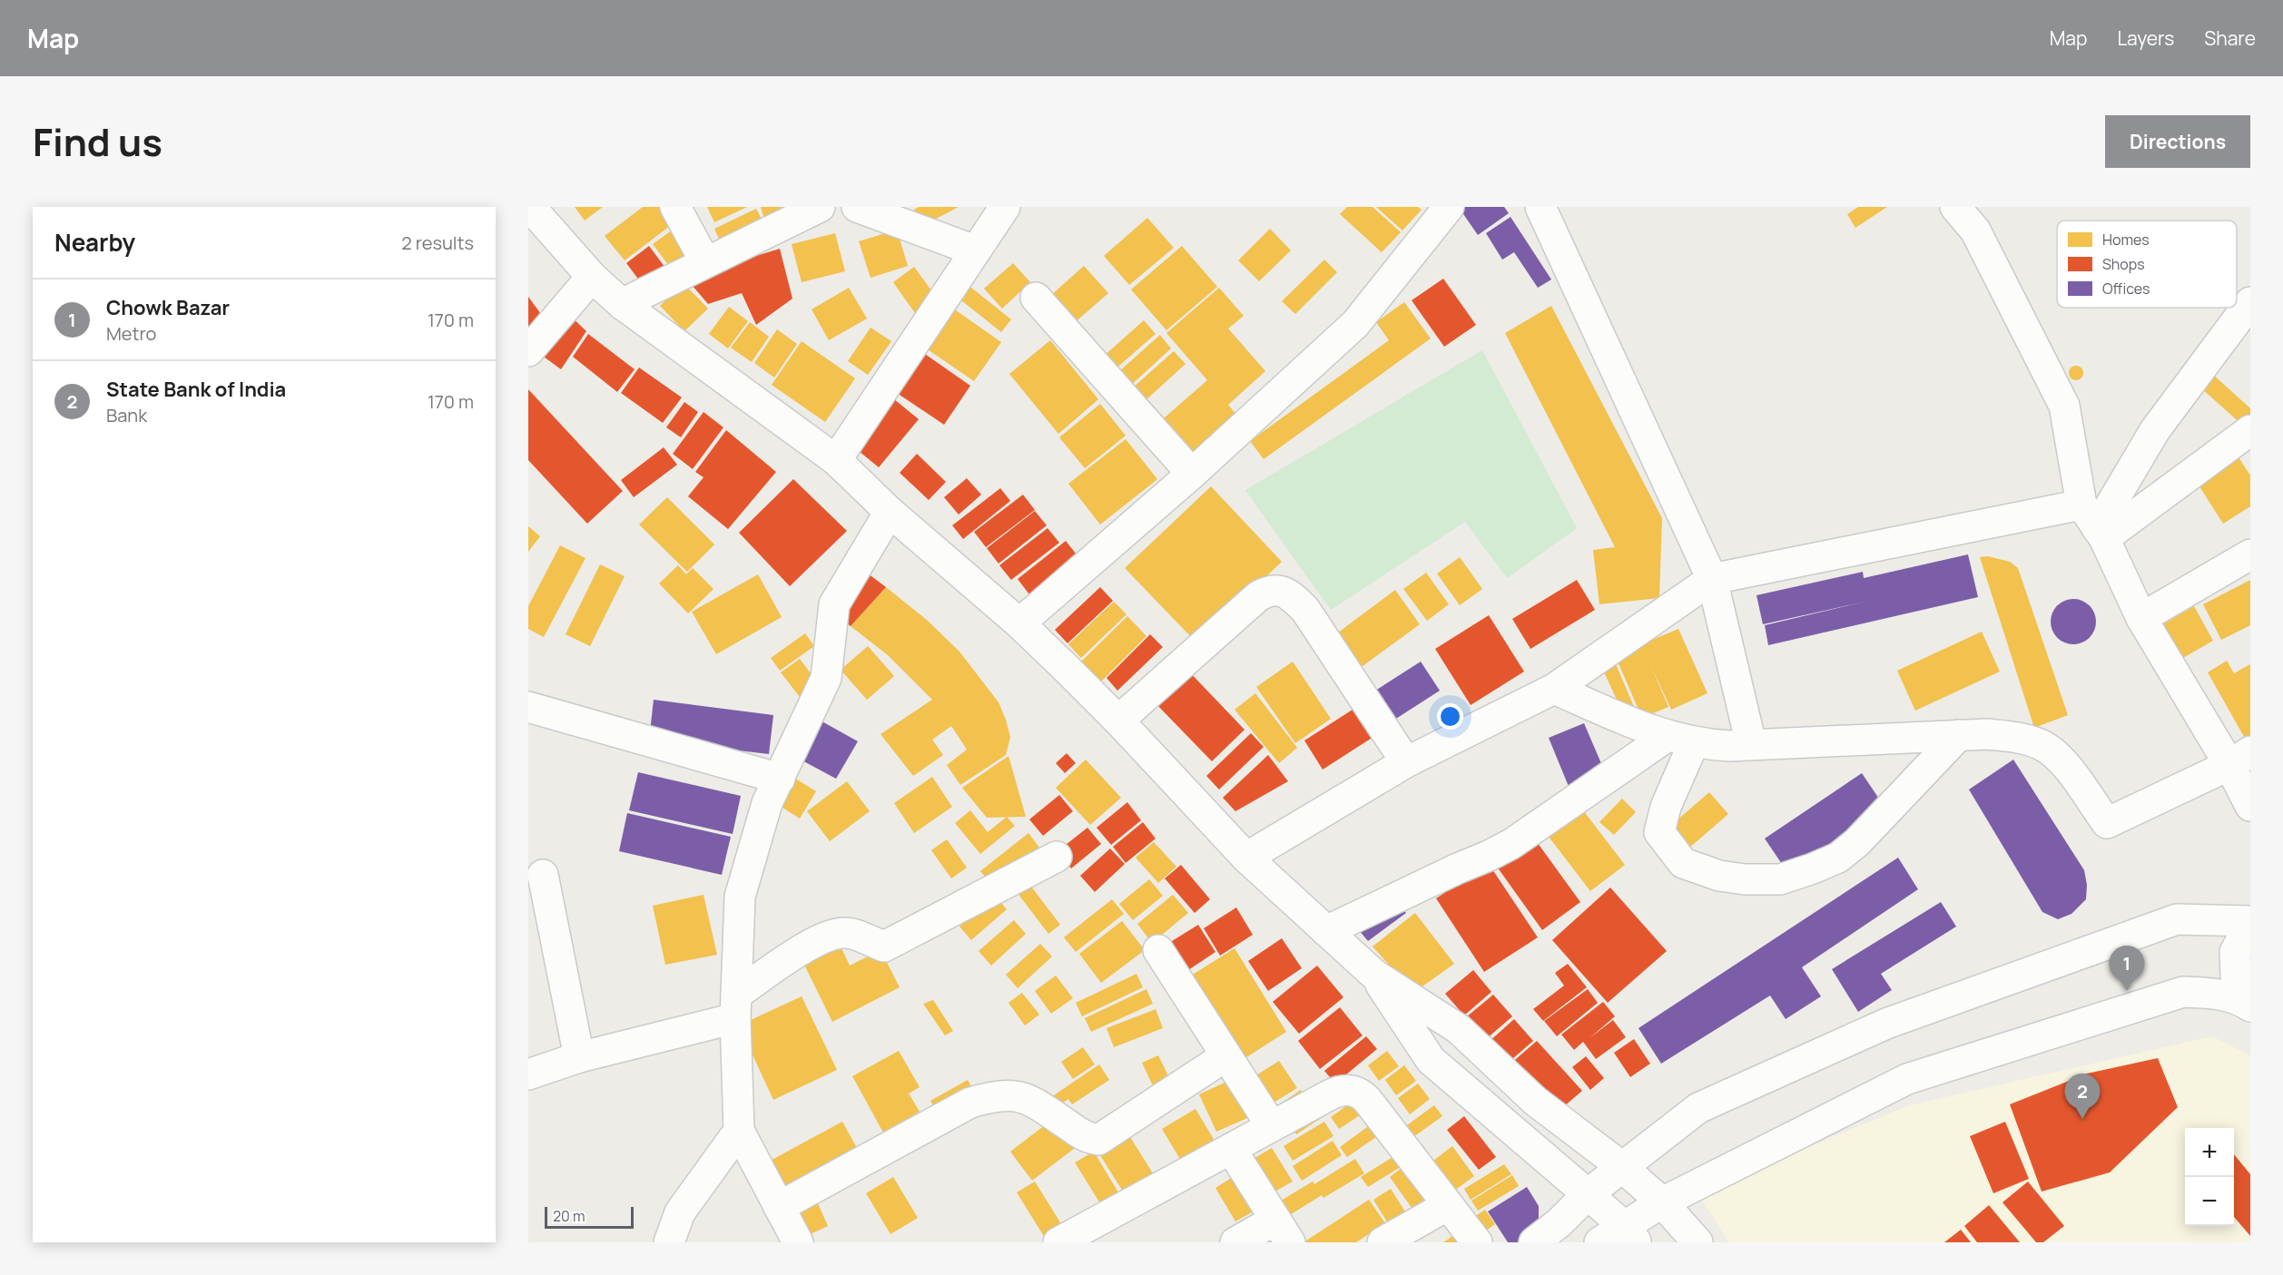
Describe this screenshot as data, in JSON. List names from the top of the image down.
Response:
{
  "legend": ["Homes", "Shops", "Offices"],
  "scale_bar": "20 m",
  "page": {
    "header": "Map",
    "nav": ["Map", "Layers", "Share"],
    "title": "Find us",
    "buttons": "Directions",
    "heading": ["Nearby", "2 results"],
    "list": [
      {
        "mark": "1",
        "name": "Chowk Bazar",
        "note": "Metro",
        "value": "170 m"
      },
      {
        "mark": "2",
        "name": "State Bank of India",
        "note": "Bank",
        "value": "170 m"
      }
    ],
    "pins": ["1", "2"],
    "map_buttons": ["+", "−"],
    "scale": "20 m"
  }
}
